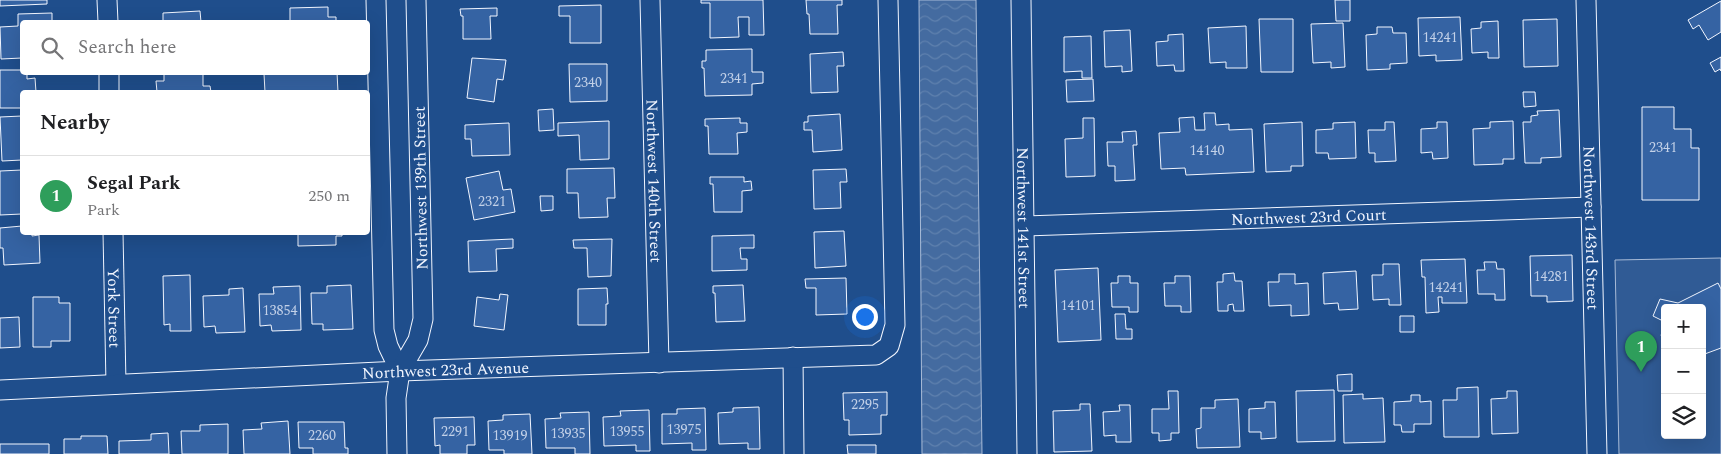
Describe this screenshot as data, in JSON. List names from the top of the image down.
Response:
{
  "streets": {
    "street": [
      "Northwest 140th Street",
      "Northwest 139th Street",
      "Northwest 23rd Court",
      "Northwest 141st Street",
      "Northwest 143rd Street",
      "York Street",
      "Northwest 23rd Avenue"
    ]
  },
  "crossings": [
    ["Northwest 140th Street", "Northwest 23rd Avenue"],
    ["Northwest 139th Street", "Northwest 23rd Avenue"],
    ["Northwest 23rd Court", "Northwest 141st Street"],
    ["Northwest 23rd Court", "Northwest 143rd Street"],
    ["York Street", "Northwest 23rd Avenue"]
  ],
  "house_numbers": [
    "14241",
    "2341",
    "2340",
    "2341",
    "14140",
    "2321",
    "14281",
    "14241",
    "14101",
    "13854",
    "2295",
    "13975",
    "2291",
    "13955",
    "13935",
    "2260",
    "13919"
  ],
  "page": {
    "search": "Search here",
    "heading": "Nearby",
    "list": [
      {
        "mark": "1",
        "name": "Segal Park",
        "note": "Park",
        "value": "250 m"
      }
    ],
    "map_buttons": ["+", "−"],
    "pins": "1"
  }
}
